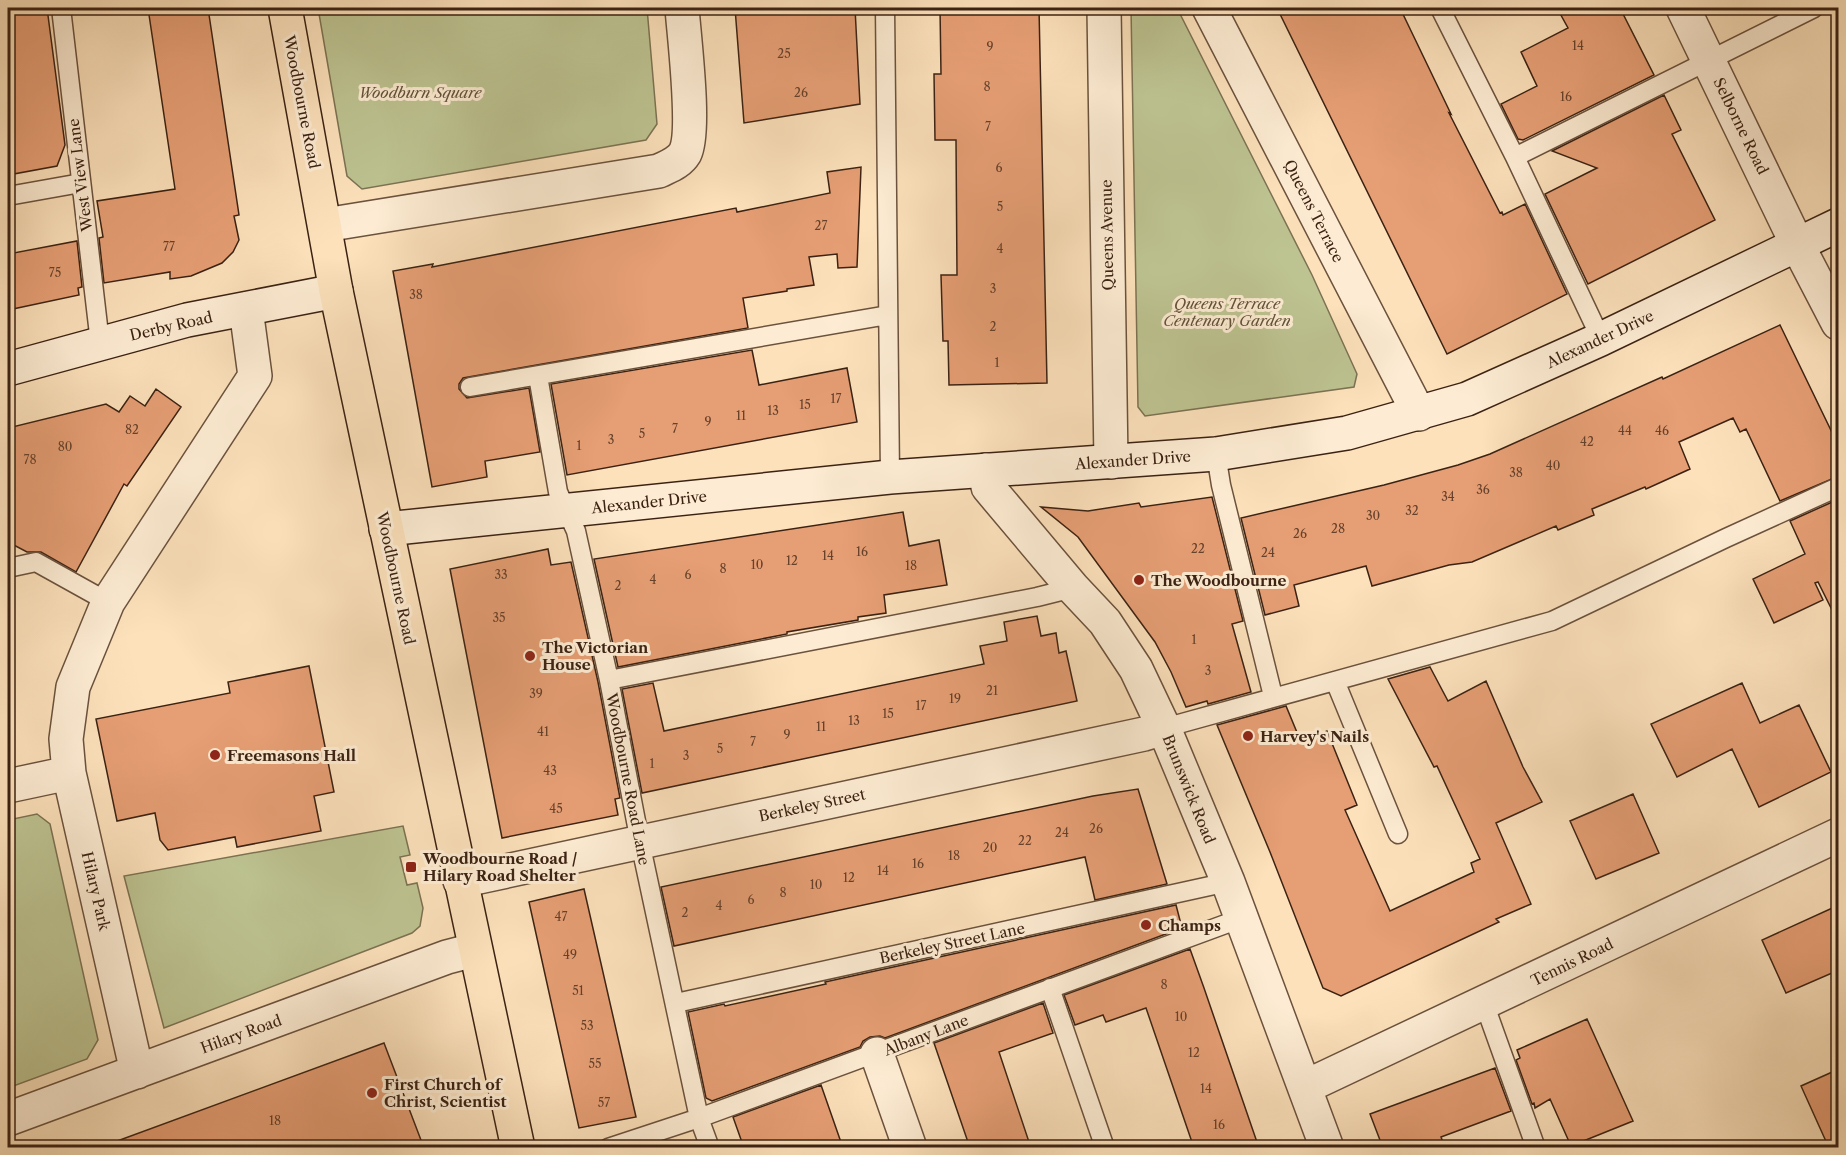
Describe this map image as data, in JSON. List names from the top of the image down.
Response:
{
  "streets": {
    "main road": ["Woodbourne Road"],
    "street": [
      "Selborne Road",
      "Queens Terrace",
      "Queens Avenue",
      "Derby Road",
      "Alexander Drive",
      "Brunswick Road",
      "Berkeley Street",
      "Hilary Park",
      "Tennis Road",
      "Hilary Road"
    ],
    "lane": [
      "West View Lane",
      "Woodbourne Road Lane",
      "Berkeley Street Lane",
      "Albany Lane"
    ]
  },
  "crossings": [
    ["Woodbourne Road", "Derby Road"],
    ["Woodbourne Road", "Alexander Drive"],
    ["Woodbourne Road", "Berkeley Street"],
    ["Woodbourne Road", "Hilary Road"],
    ["Selborne Road", "Alexander Drive"],
    ["West View Lane", "Derby Road"],
    ["Queens Terrace", "Alexander Drive"],
    ["Queens Avenue", "Alexander Drive"],
    ["Derby Road", "Hilary Park"],
    ["Alexander Drive", "Woodbourne Road Lane"],
    ["Alexander Drive", "Brunswick Road"],
    ["Woodbourne Road Lane", "Berkeley Street"],
    ["Woodbourne Road Lane", "Berkeley Street Lane"],
    ["Woodbourne Road Lane", "Albany Lane"],
    ["Brunswick Road", "Berkeley Street"],
    ["Brunswick Road", "Berkeley Street Lane"],
    ["Brunswick Road", "Tennis Road"],
    ["Brunswick Road", "Albany Lane"],
    ["Hilary Park", "Hilary Road"]
  ],
  "parks": ["Woodburn Square", "Queens Terrace Centenary Garden"],
  "places": {
    "other": [
      "The Woodbourne",
      "The Victorian House",
      "Harvey's Nails",
      "Freemasons Hall",
      "Champs",
      "First Church of Christ, Scientist"
    ],
    "transit": ["Woodbourne Road / Hilary Road Shelter"]
  },
  "house_numbers": [
    "14",
    "9",
    "25",
    "8",
    "26",
    "16",
    "7",
    "6",
    "5",
    "27",
    "77",
    "4",
    "75",
    "3",
    "38",
    "2",
    "1",
    "17",
    "15",
    "13",
    "11",
    "9",
    "7",
    "82",
    "44",
    "46",
    "5",
    "3",
    "42",
    "1",
    "80",
    "78",
    "40",
    "38",
    "36",
    "34",
    "32",
    "30",
    "28",
    "26",
    "22",
    "16",
    "24",
    "14",
    "12",
    "10",
    "18",
    "8",
    "33",
    "6",
    "4",
    "2",
    "35",
    "1",
    "3",
    "21",
    "39",
    "19",
    "17",
    "15",
    "13",
    "11",
    "41",
    "9",
    "7",
    "5",
    "3",
    "1",
    "43",
    "45",
    "26",
    "24",
    "22",
    "20",
    "18",
    "16",
    "14",
    "12",
    "10",
    "8",
    "6",
    "4",
    "2",
    "47",
    "49",
    "8",
    "51",
    "10",
    "53",
    "12",
    "55",
    "14",
    "57",
    "18",
    "16"
  ]
}
